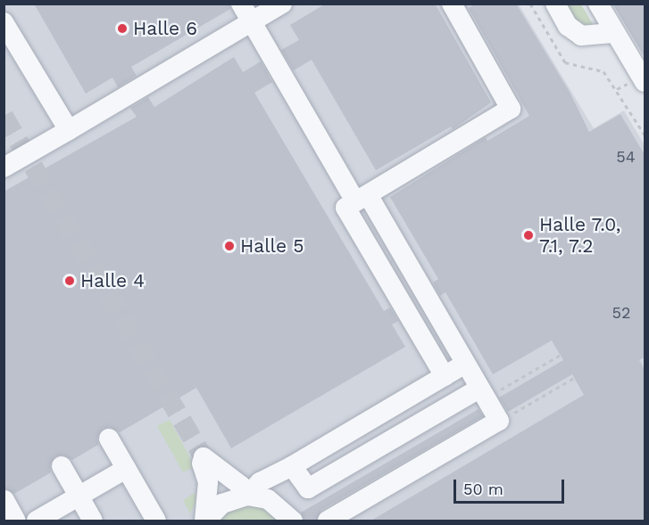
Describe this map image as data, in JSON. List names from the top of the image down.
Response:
{
  "places": [
    "Halle 6",
    "Halle 7.0, 7.1, 7.2",
    "Halle 5",
    "Halle 4"
  ],
  "house_numbers": ["54", "52"],
  "scale_bar": "50 m"
}
